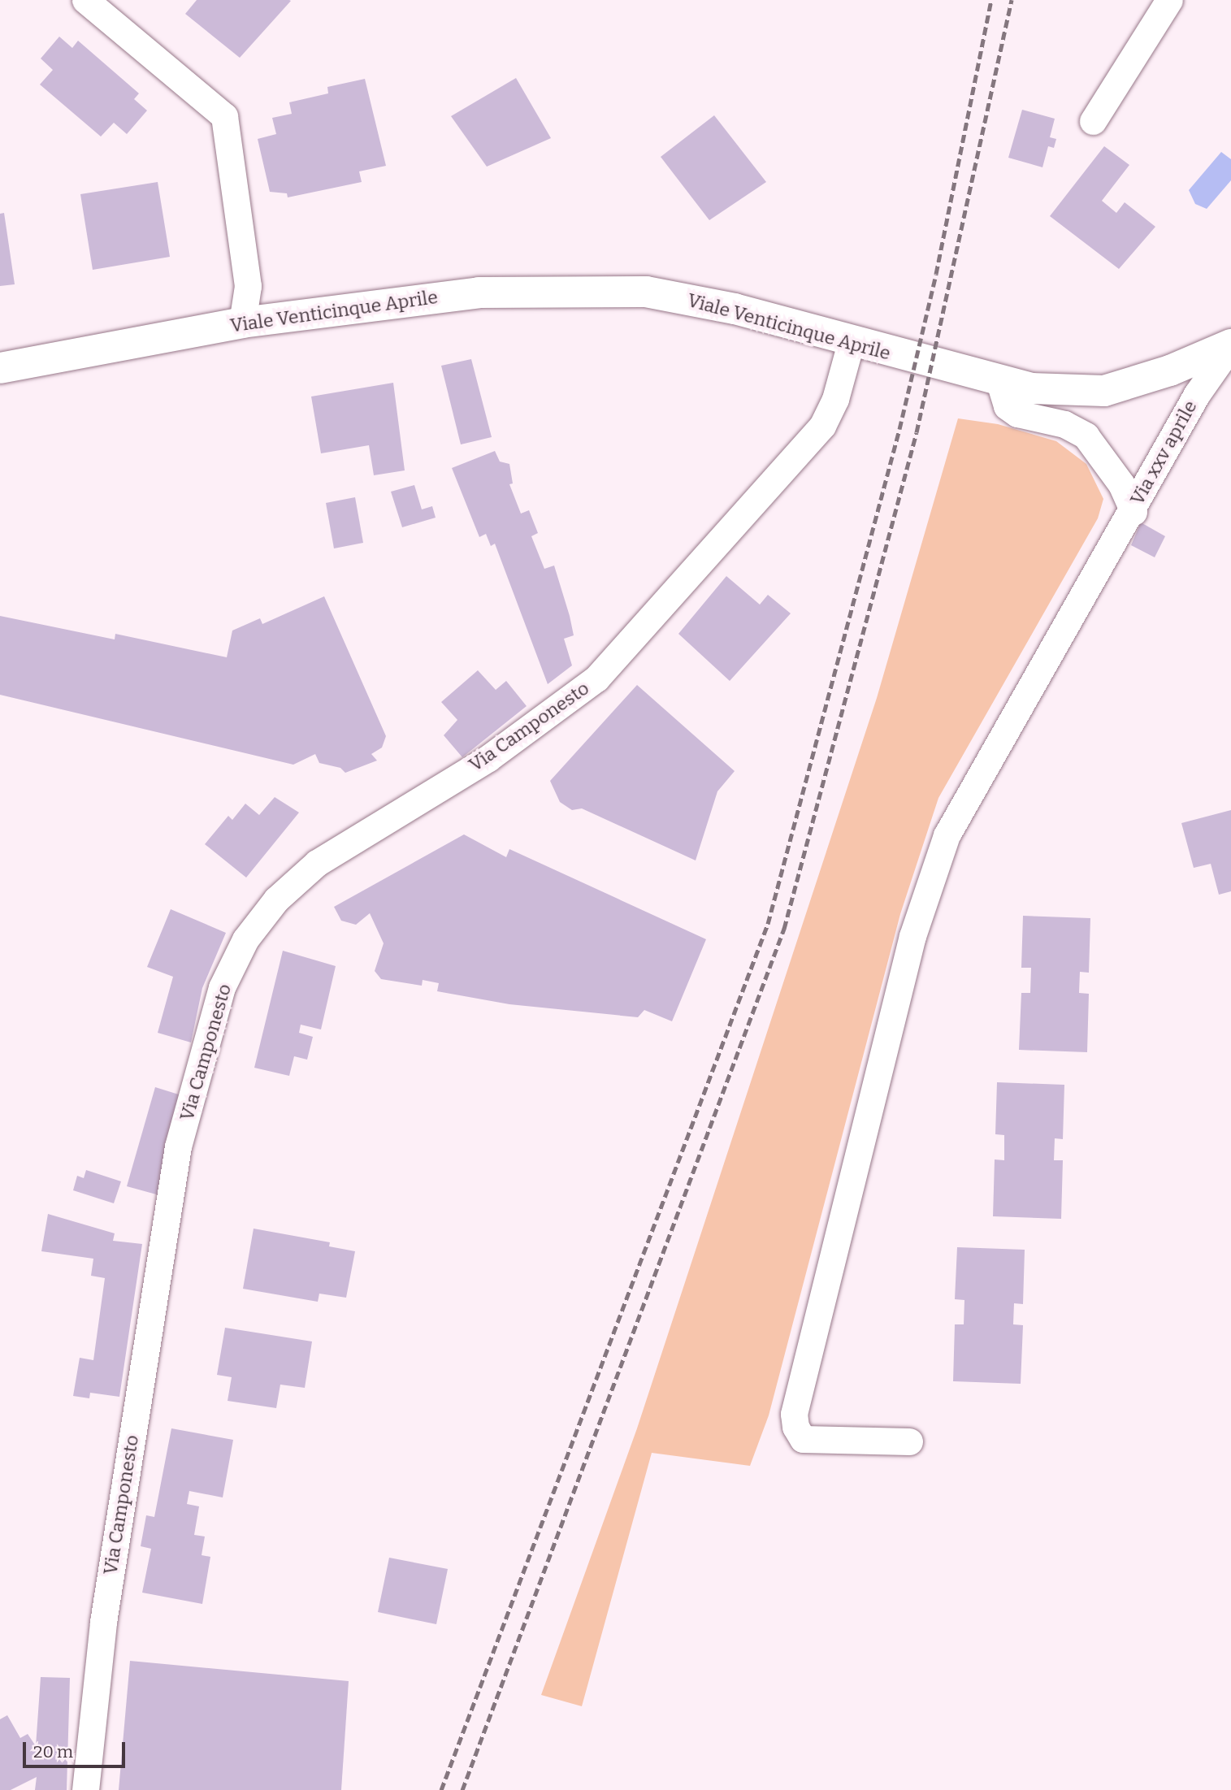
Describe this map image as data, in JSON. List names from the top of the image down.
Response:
{
  "streets": {
    "main road": ["Viale Venticinque Aprile"],
    "street": ["Via xxv aprile", "Via Camponesto"]
  },
  "crossings": [
    ["Viale Venticinque Aprile", "Via xxv aprile"],
    ["Viale Venticinque Aprile", "Via Camponesto"]
  ],
  "scale_bar": "20 m"
}
